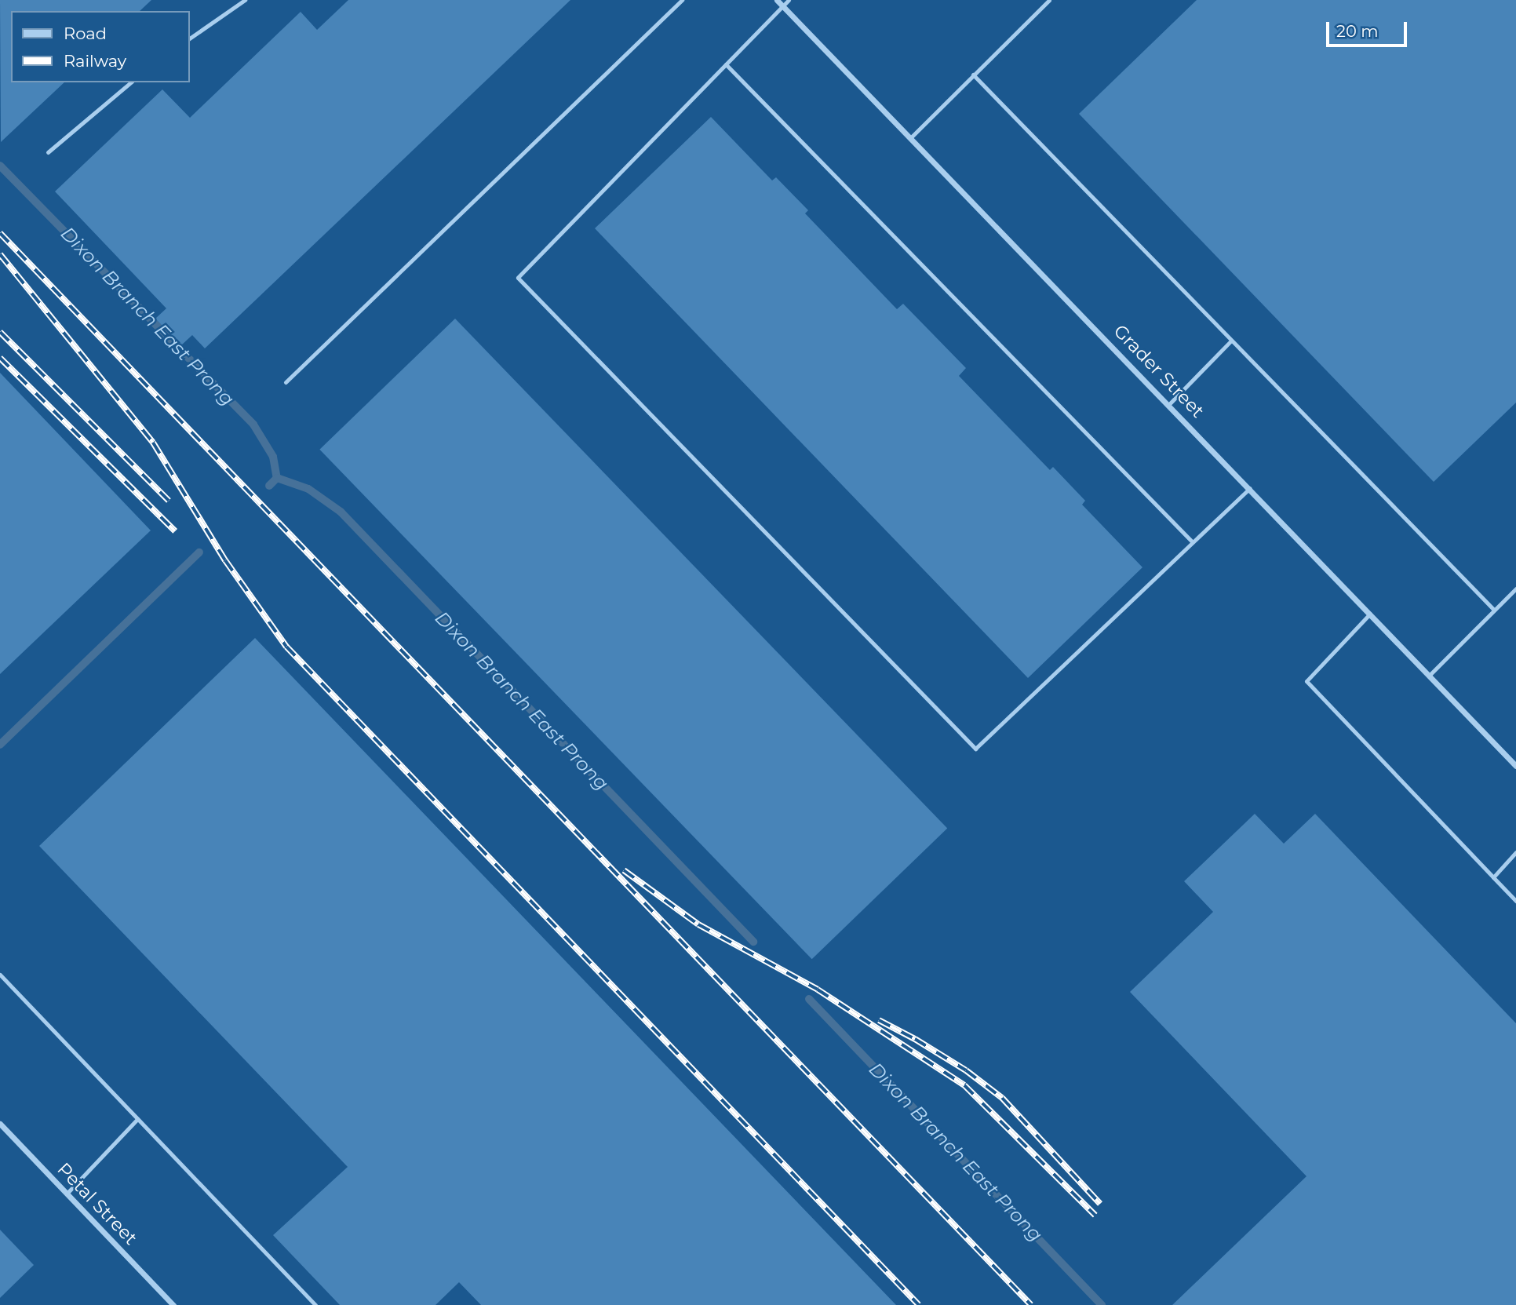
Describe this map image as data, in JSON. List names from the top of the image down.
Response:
{
  "streets": {
    "street": ["Grader Street", "Petal Street"]
  },
  "water": ["Dixon Branch East Prong"],
  "legend": ["Road", "Railway"],
  "scale_bar": "20 m"
}
